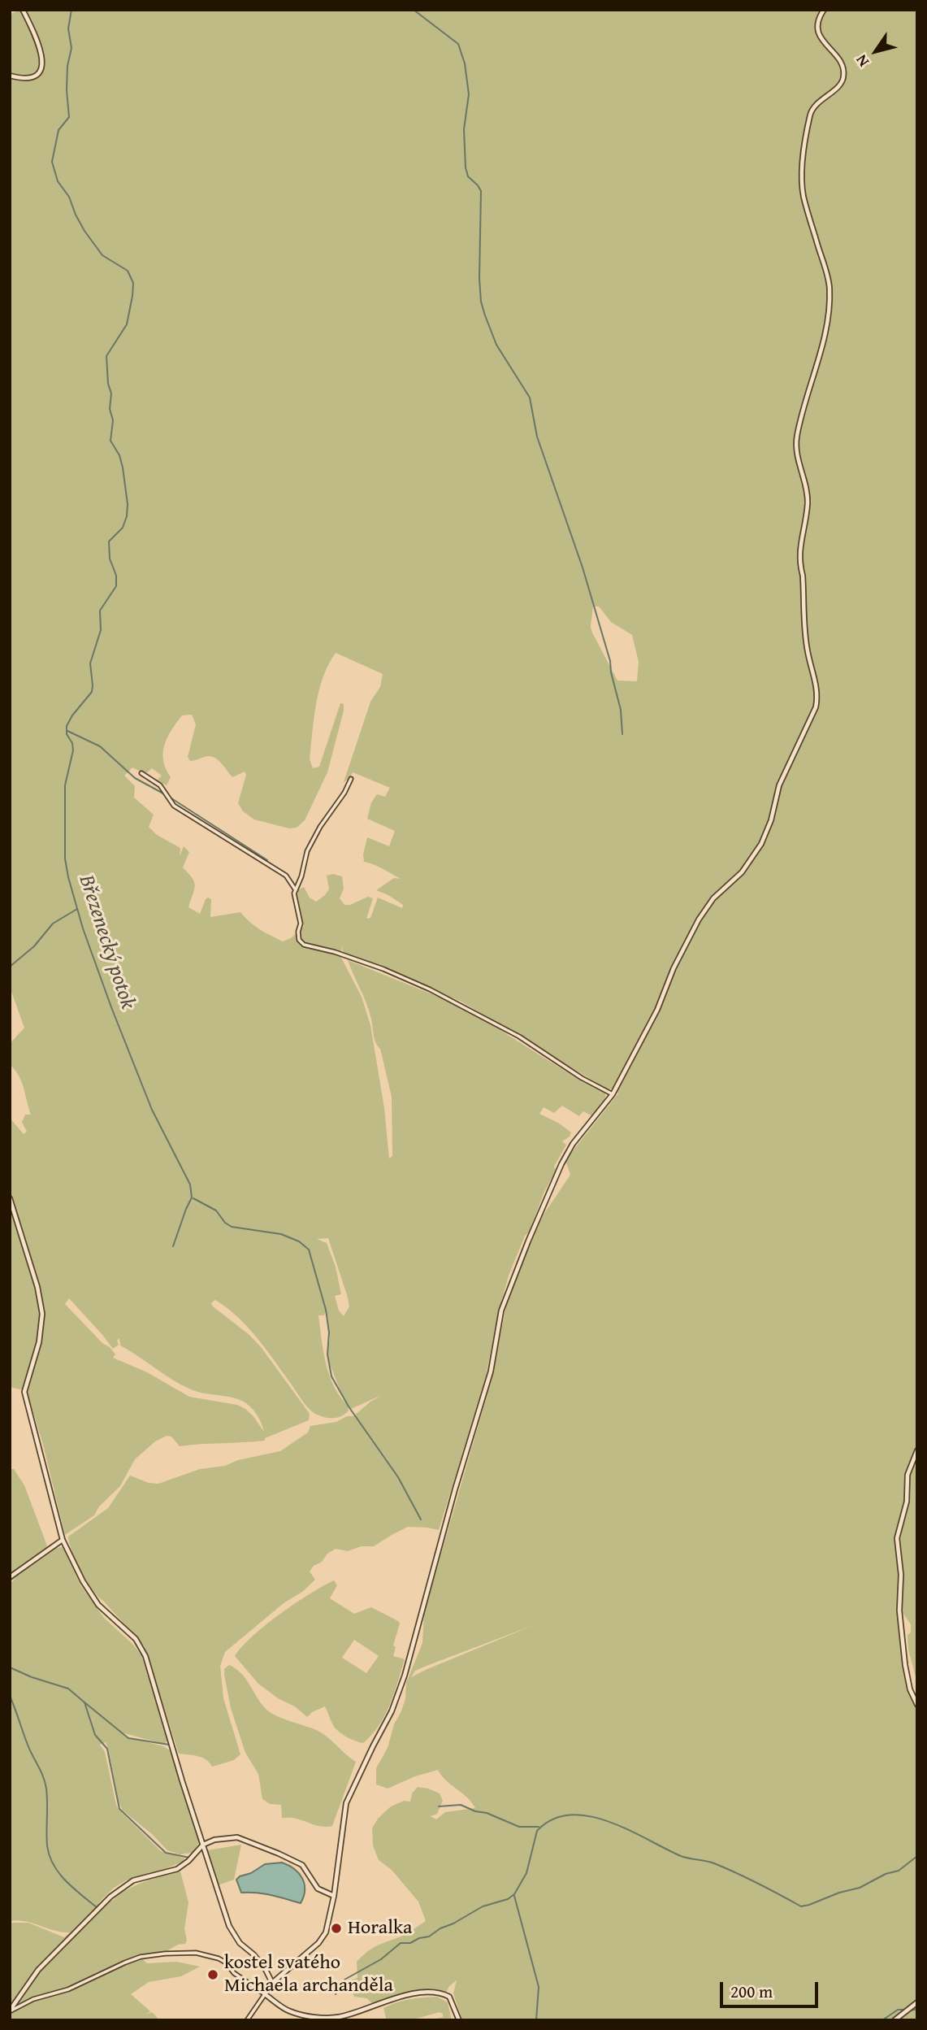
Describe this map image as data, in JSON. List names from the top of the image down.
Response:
{
  "water": ["Březenecký potok"],
  "places": ["Horalka", "kostel svatého Michaela archanděla"],
  "scale_bar": "200 m",
  "north": "bottom left"
}
